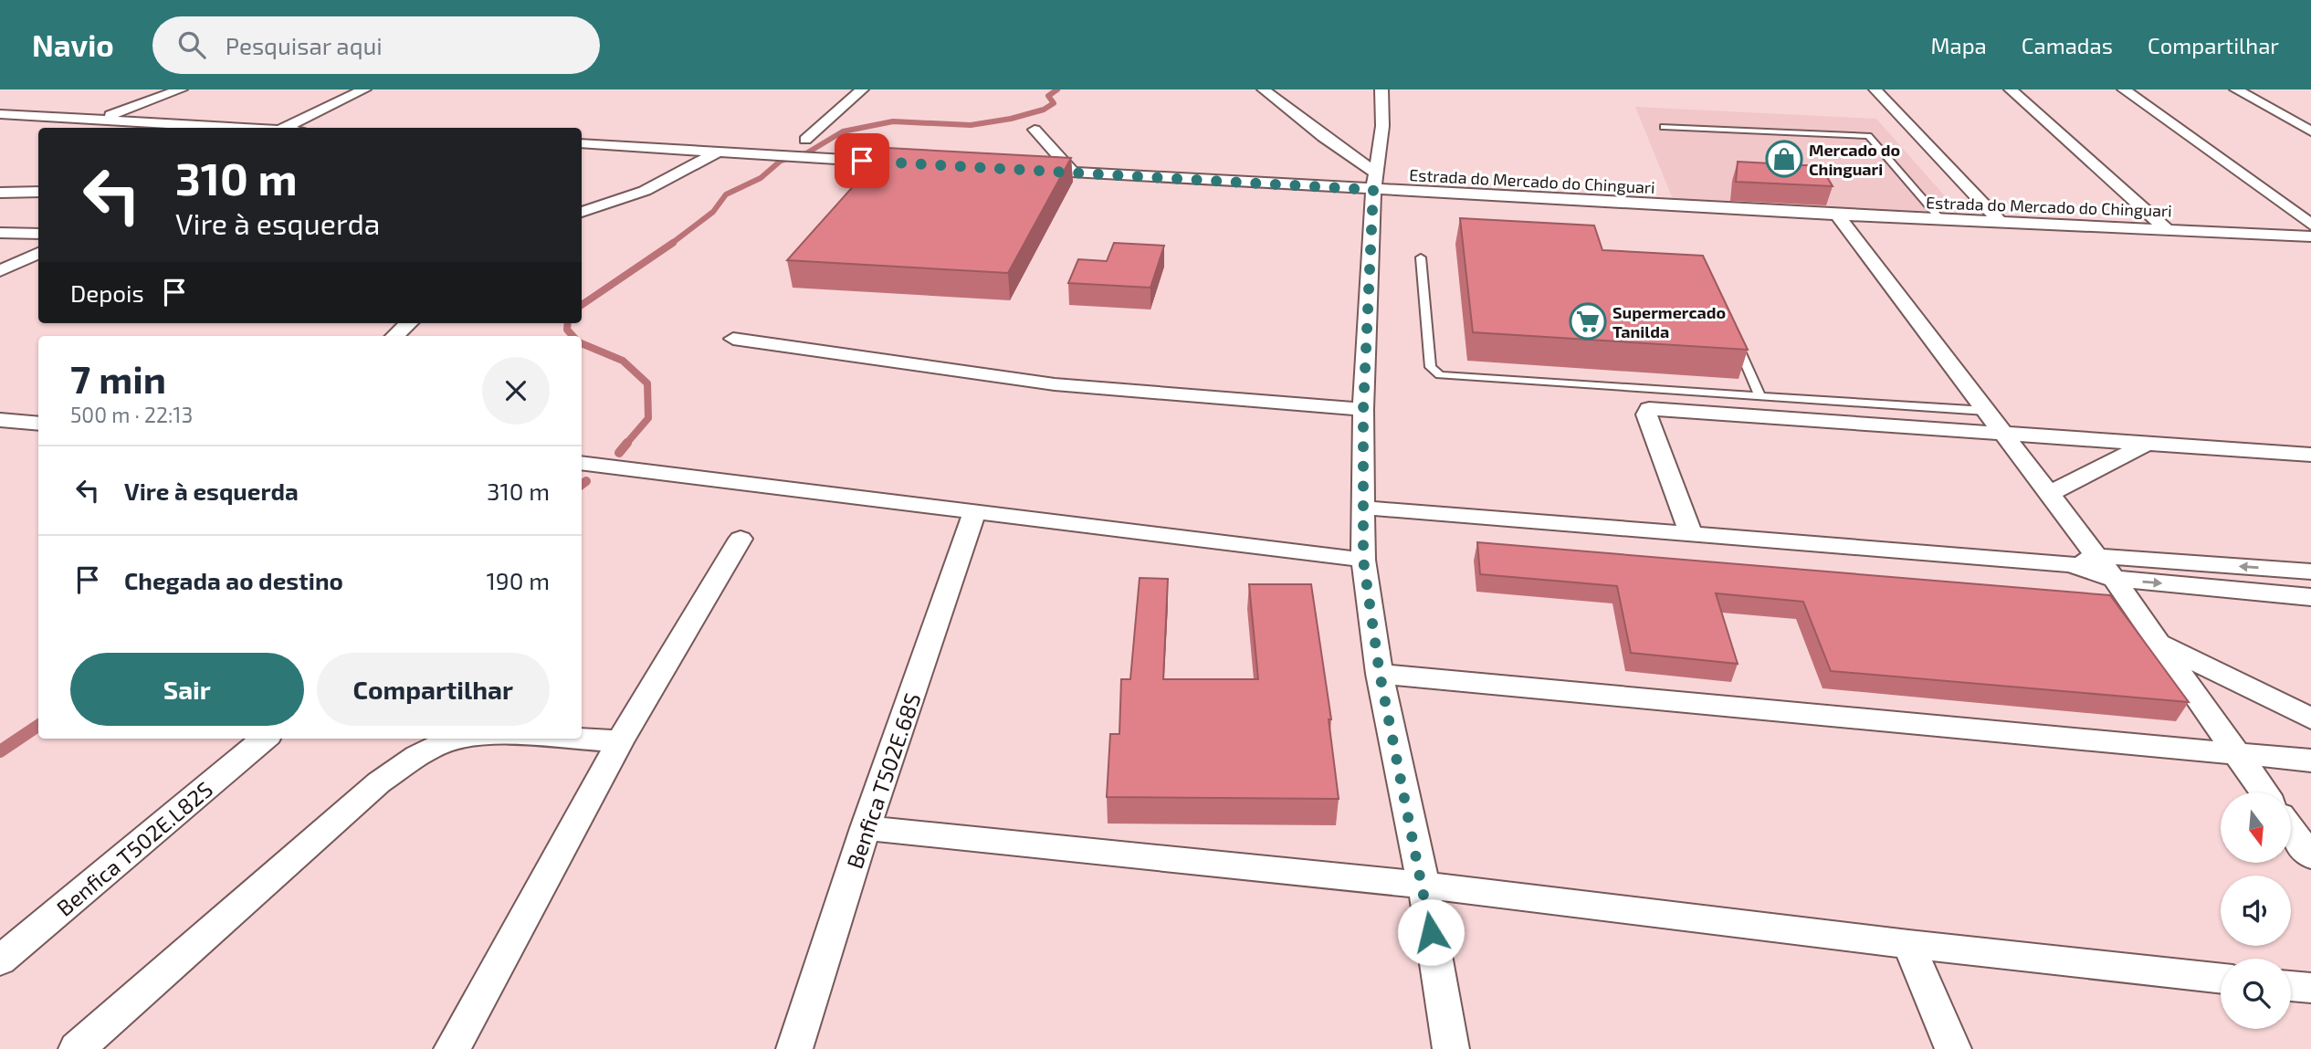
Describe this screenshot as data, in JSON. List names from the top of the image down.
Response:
{
  "streets": {
    "street": ["Estrada do Mercado do Chinguari", "Benfica T502E.68S", "Benfica T502E.L82S"]
  },
  "places": {
    "shop": ["Mercado do Chinguari"],
    "supermarket": ["Supermercado Tanilda"]
  },
  "north": "bottom",
  "page": {
    "header": "Navio",
    "search": "Pesquisar aqui",
    "nav": ["Mapa", "Camadas", "Compartilhar"],
    "turn": ["310 m", "Vire à esquerda"],
    "then": "Depois",
    "heading": ["7 min", "500 m · 22:13"],
    "list": [
      {
        "name": "Vire à esquerda",
        "value": "310 m"
      },
      {
        "name": "Chegada ao destino",
        "value": "190 m"
      }
    ],
    "buttons": ["Sair", "Compartilhar"]
  }
}
